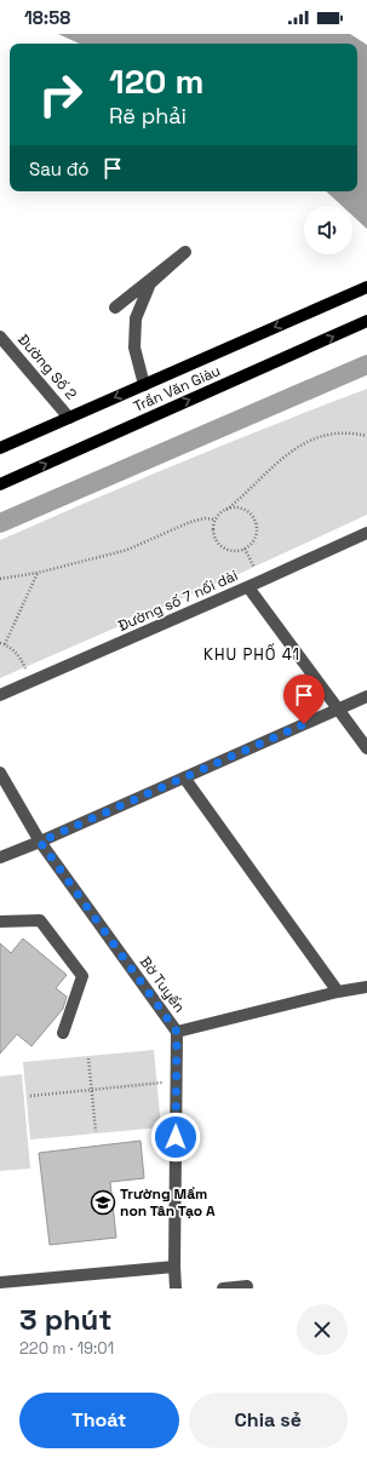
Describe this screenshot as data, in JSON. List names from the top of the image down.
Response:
{
  "streets": {
    "main road": ["Trần Văn Giàu"],
    "street": ["Đường Số 2", "Đường số 7 nối dài", "Bờ Tuyến"]
  },
  "crossings": [
    ["Đường Số 2", "Trần Văn Giàu"]
  ],
  "districts": ["KHU PHỐ 41"],
  "places": {
    "school or university": ["Trường Mầm non Tân Tạo A"]
  },
  "page": {
    "status": "18:58",
    "turn": ["120 m", "Rẽ phải"],
    "then": "Sau đó",
    "heading": ["3 phút", "220 m · 19:01"],
    "buttons": ["Thoát", "Chia sẻ"]
  }
}
